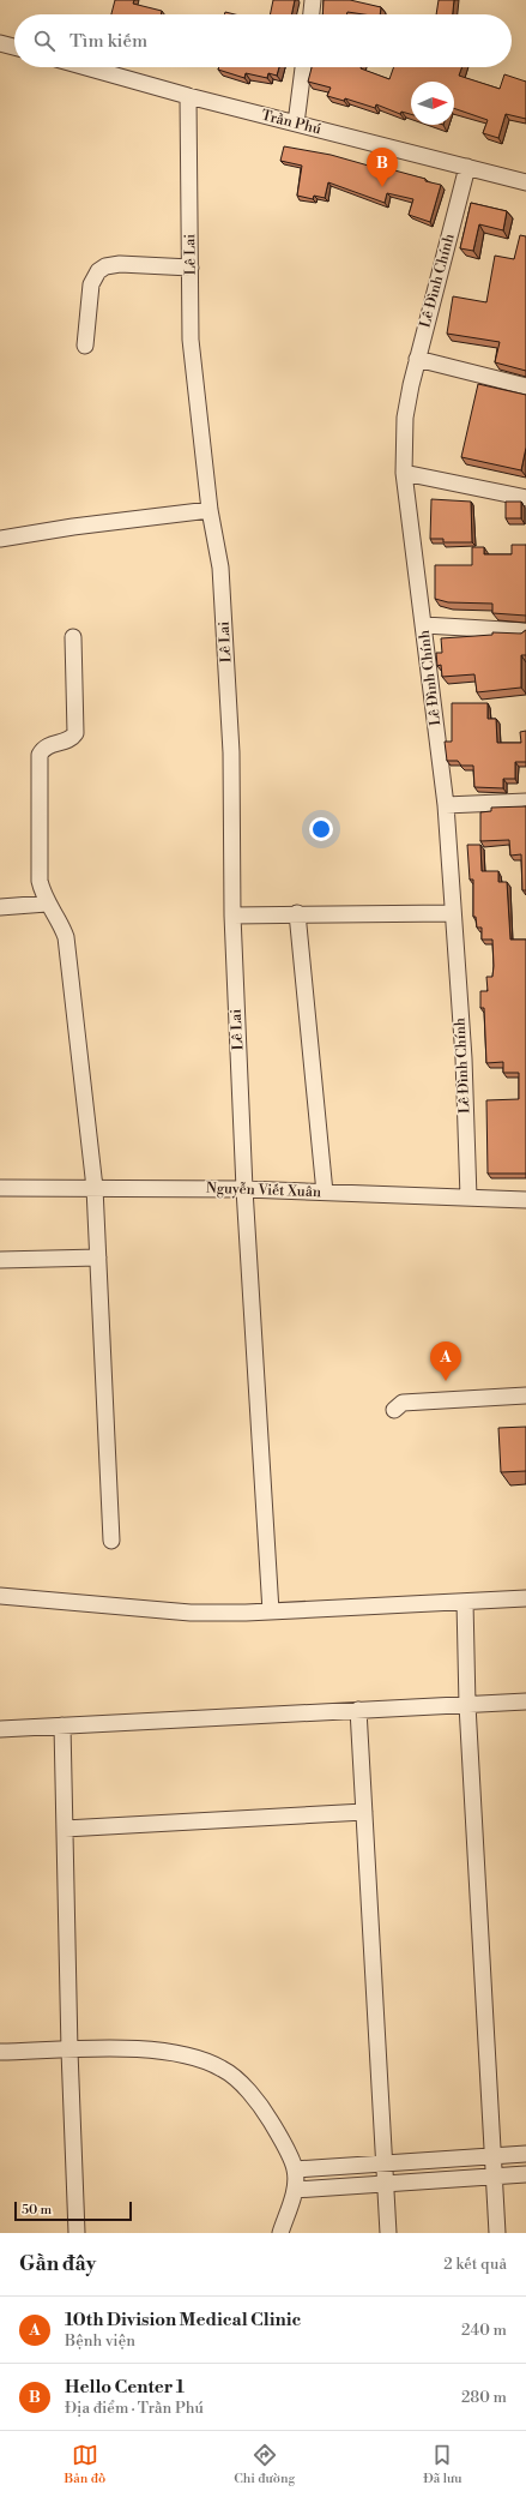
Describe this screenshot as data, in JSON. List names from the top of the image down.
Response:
{
  "streets": {
    "street": [
      "Trần Phú",
      "Lê Lai",
      "Lê Đình Chính",
      "Nguyễn Viết Xuân"
    ]
  },
  "crossings": [
    ["Trần Phú", "Lê Lai"],
    ["Trần Phú", "Lê Đình Chính"],
    ["Lê Lai", "Nguyễn Viết Xuân"],
    ["Lê Đình Chính", "Nguyễn Viết Xuân"]
  ],
  "scale_bar": "50 m",
  "north": "right",
  "page": {
    "search": "Tìm kiếm",
    "pins": ["B", "A"],
    "scale": "50 m",
    "heading": ["Gần đây", "2 kết quả"],
    "list": [
      {
        "mark": "A",
        "name": "10th Division Medical Clinic",
        "note": "Bệnh viện",
        "value": "240 m"
      },
      {
        "mark": "B",
        "name": "Hello Center 1",
        "note": "Địa điểm · Trần Phú",
        "value": "280 m"
      }
    ],
    "nav": ["Bản đồ", "Chỉ đường", "Đã lưu"]
  }
}
